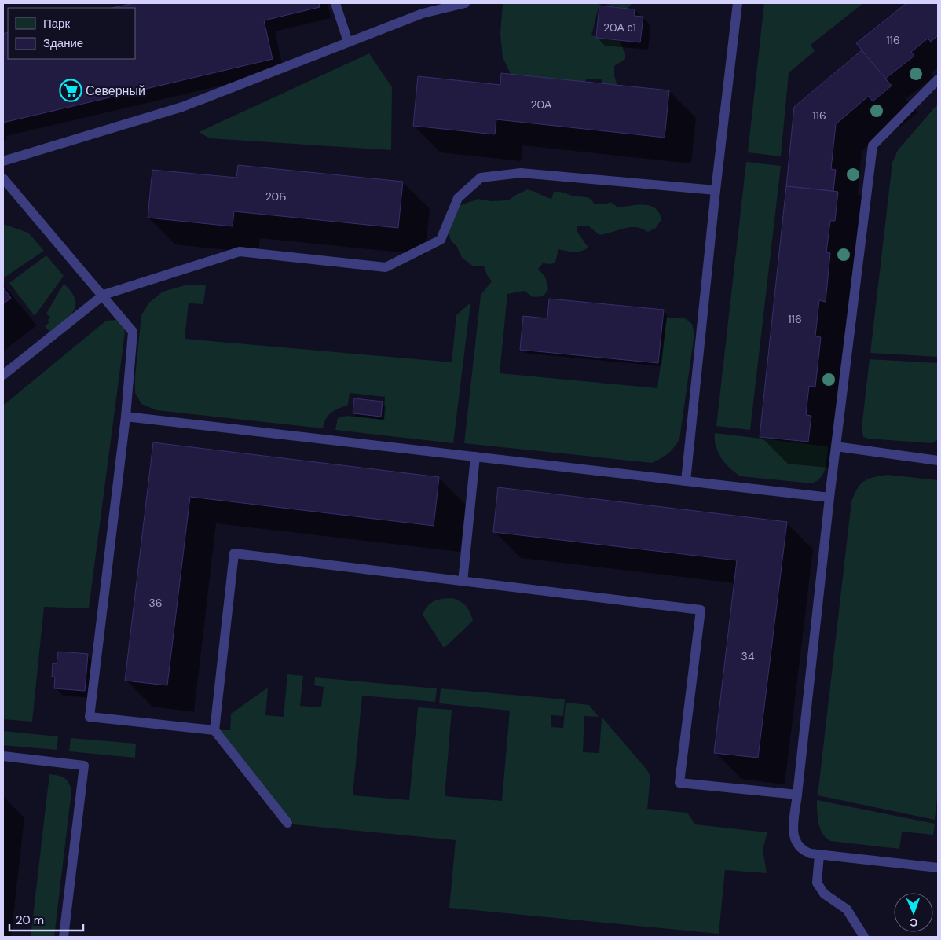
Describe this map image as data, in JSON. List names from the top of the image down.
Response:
{
  "places": {
    "supermarket": ["Северный"]
  },
  "house_numbers": [
    "20А с1",
    "116",
    "20А",
    "116",
    "20Б",
    "116",
    "36",
    "34"
  ],
  "legend": ["Парк", "Здание"],
  "scale_bar": "20 m",
  "north": "bottom"
}
